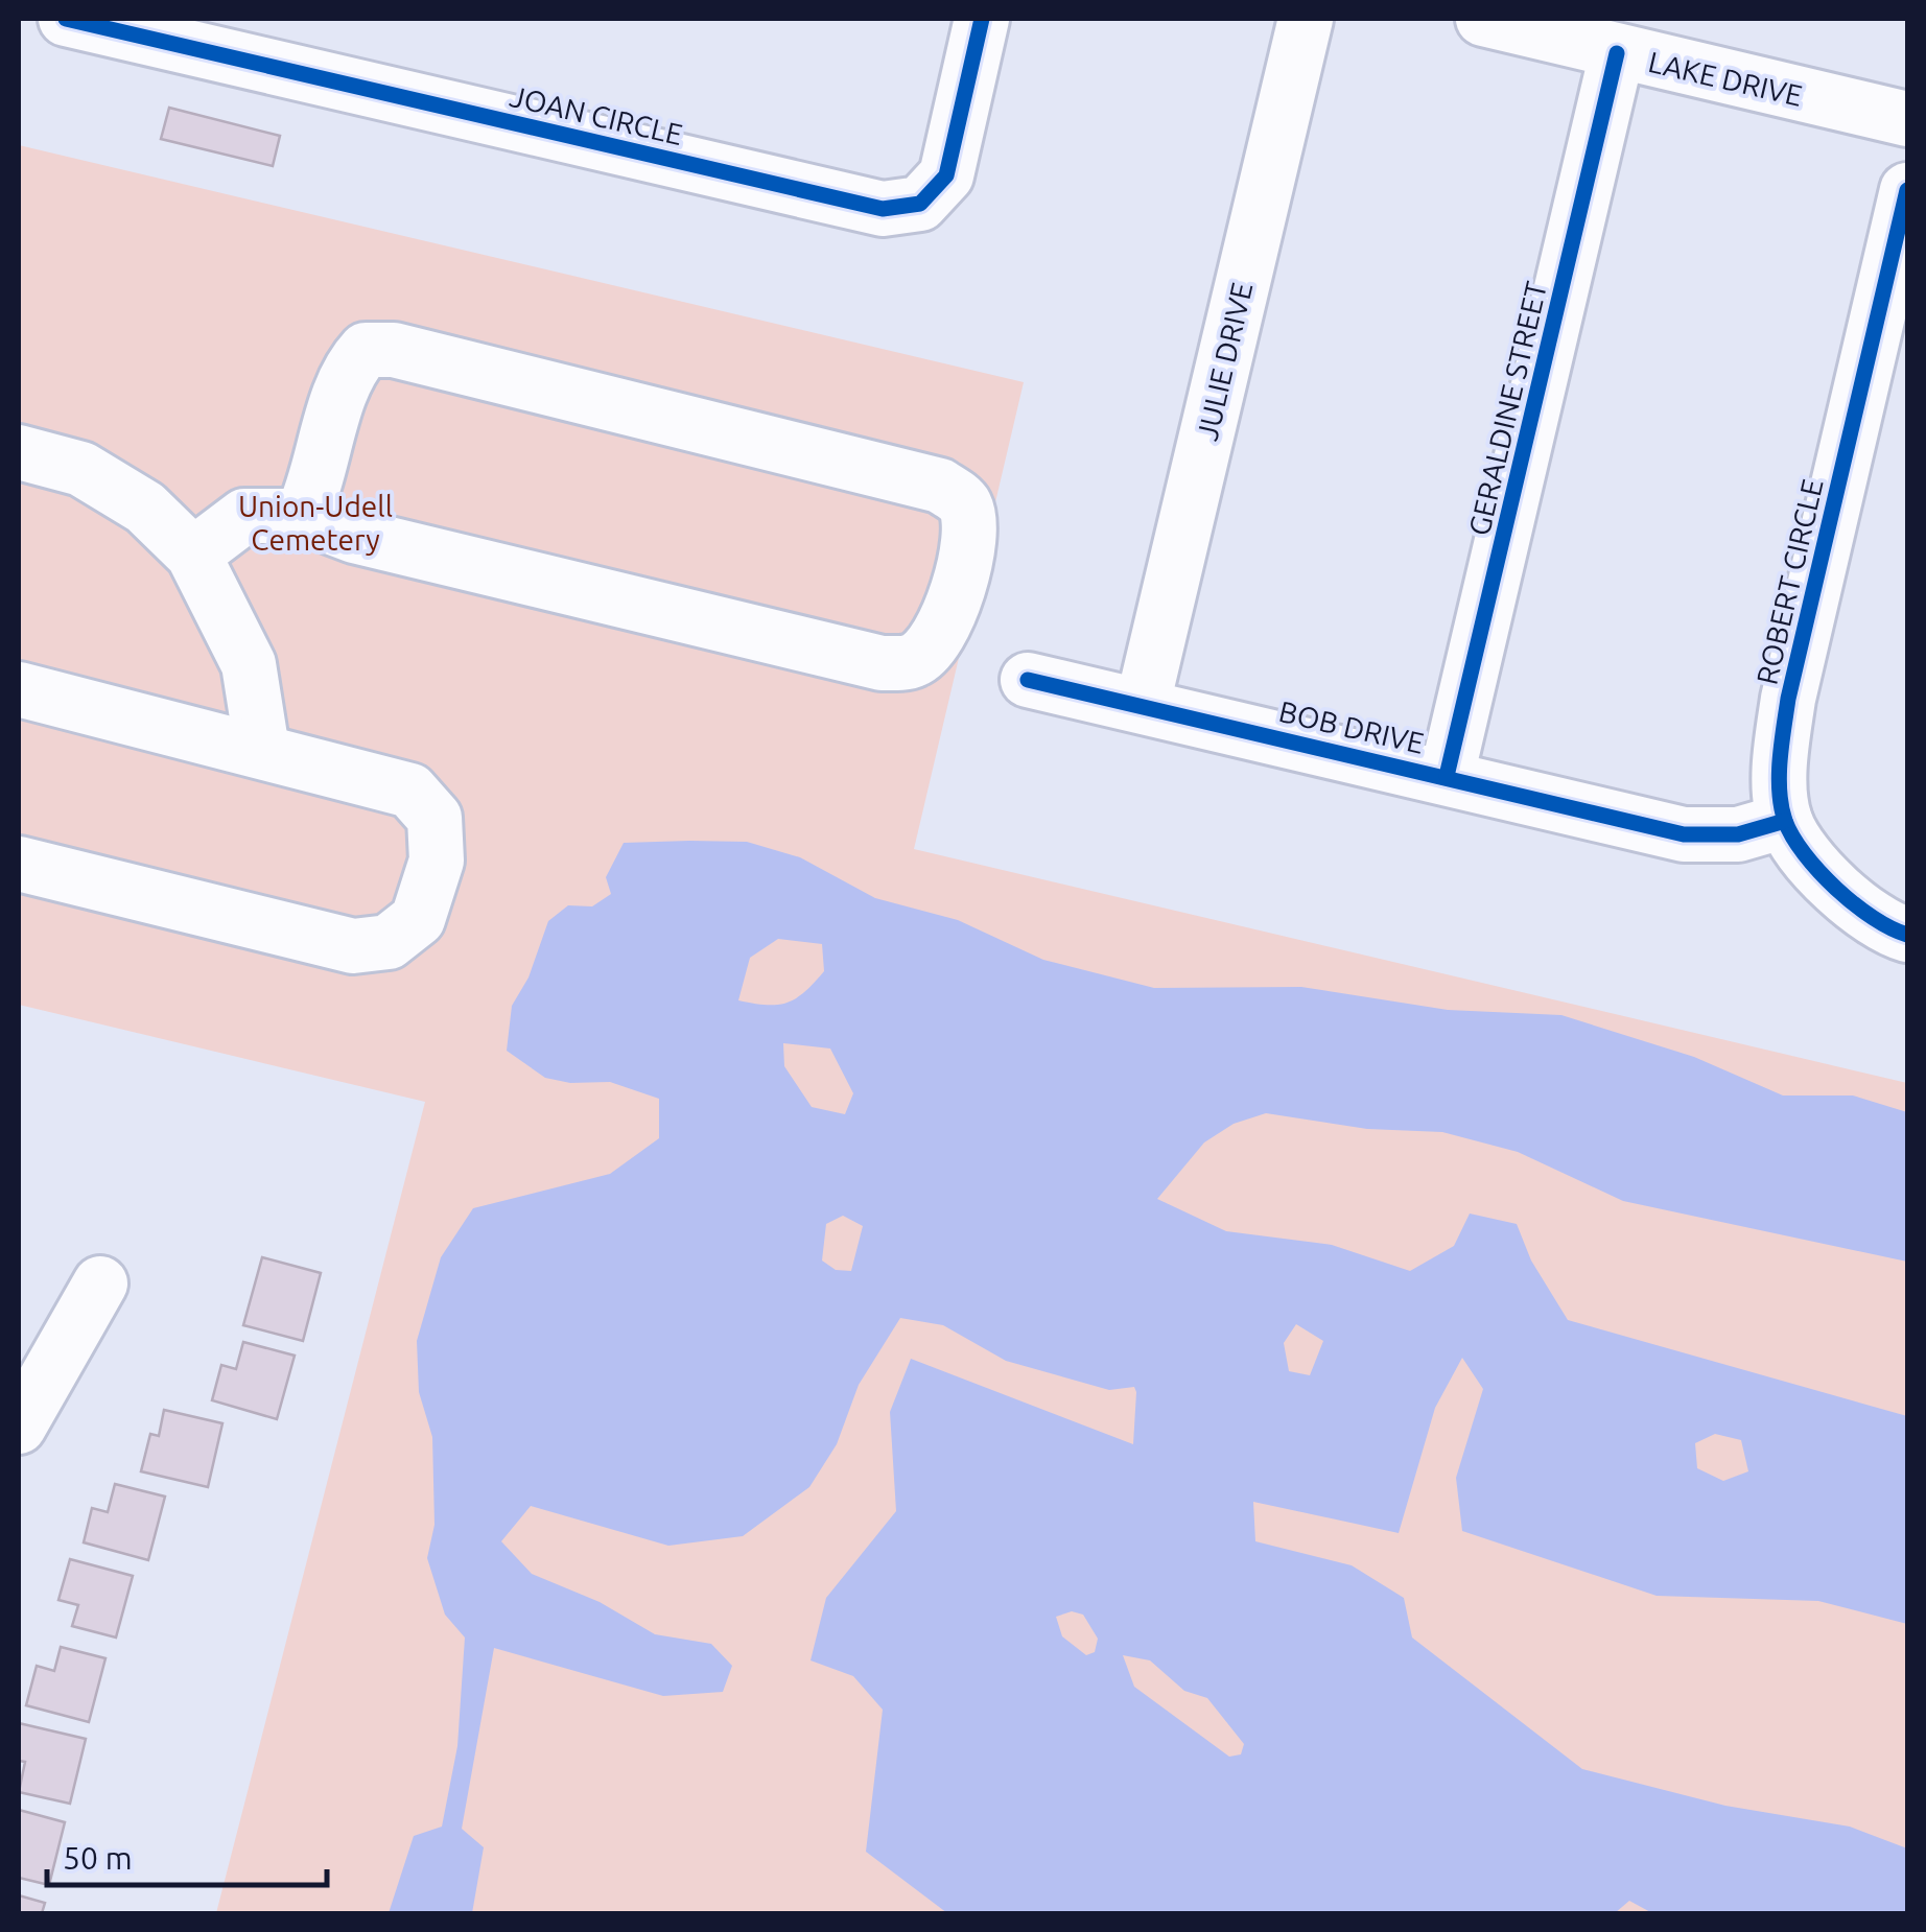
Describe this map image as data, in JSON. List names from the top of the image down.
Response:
{
  "streets": {
    "street": [
      "LAKE DRIVE",
      "JOAN CIRCLE",
      "JULIE DRIVE",
      "GERALDINE STREET",
      "ROBERT CIRCLE",
      "BOB DRIVE"
    ]
  },
  "crossings": [
    ["LAKE DRIVE", "GERALDINE STREET"],
    ["JULIE DRIVE", "BOB DRIVE"],
    ["GERALDINE STREET", "BOB DRIVE"],
    ["ROBERT CIRCLE", "BOB DRIVE"]
  ],
  "parks": ["Union-Udell Cemetery"],
  "scale_bar": "50 m"
}
